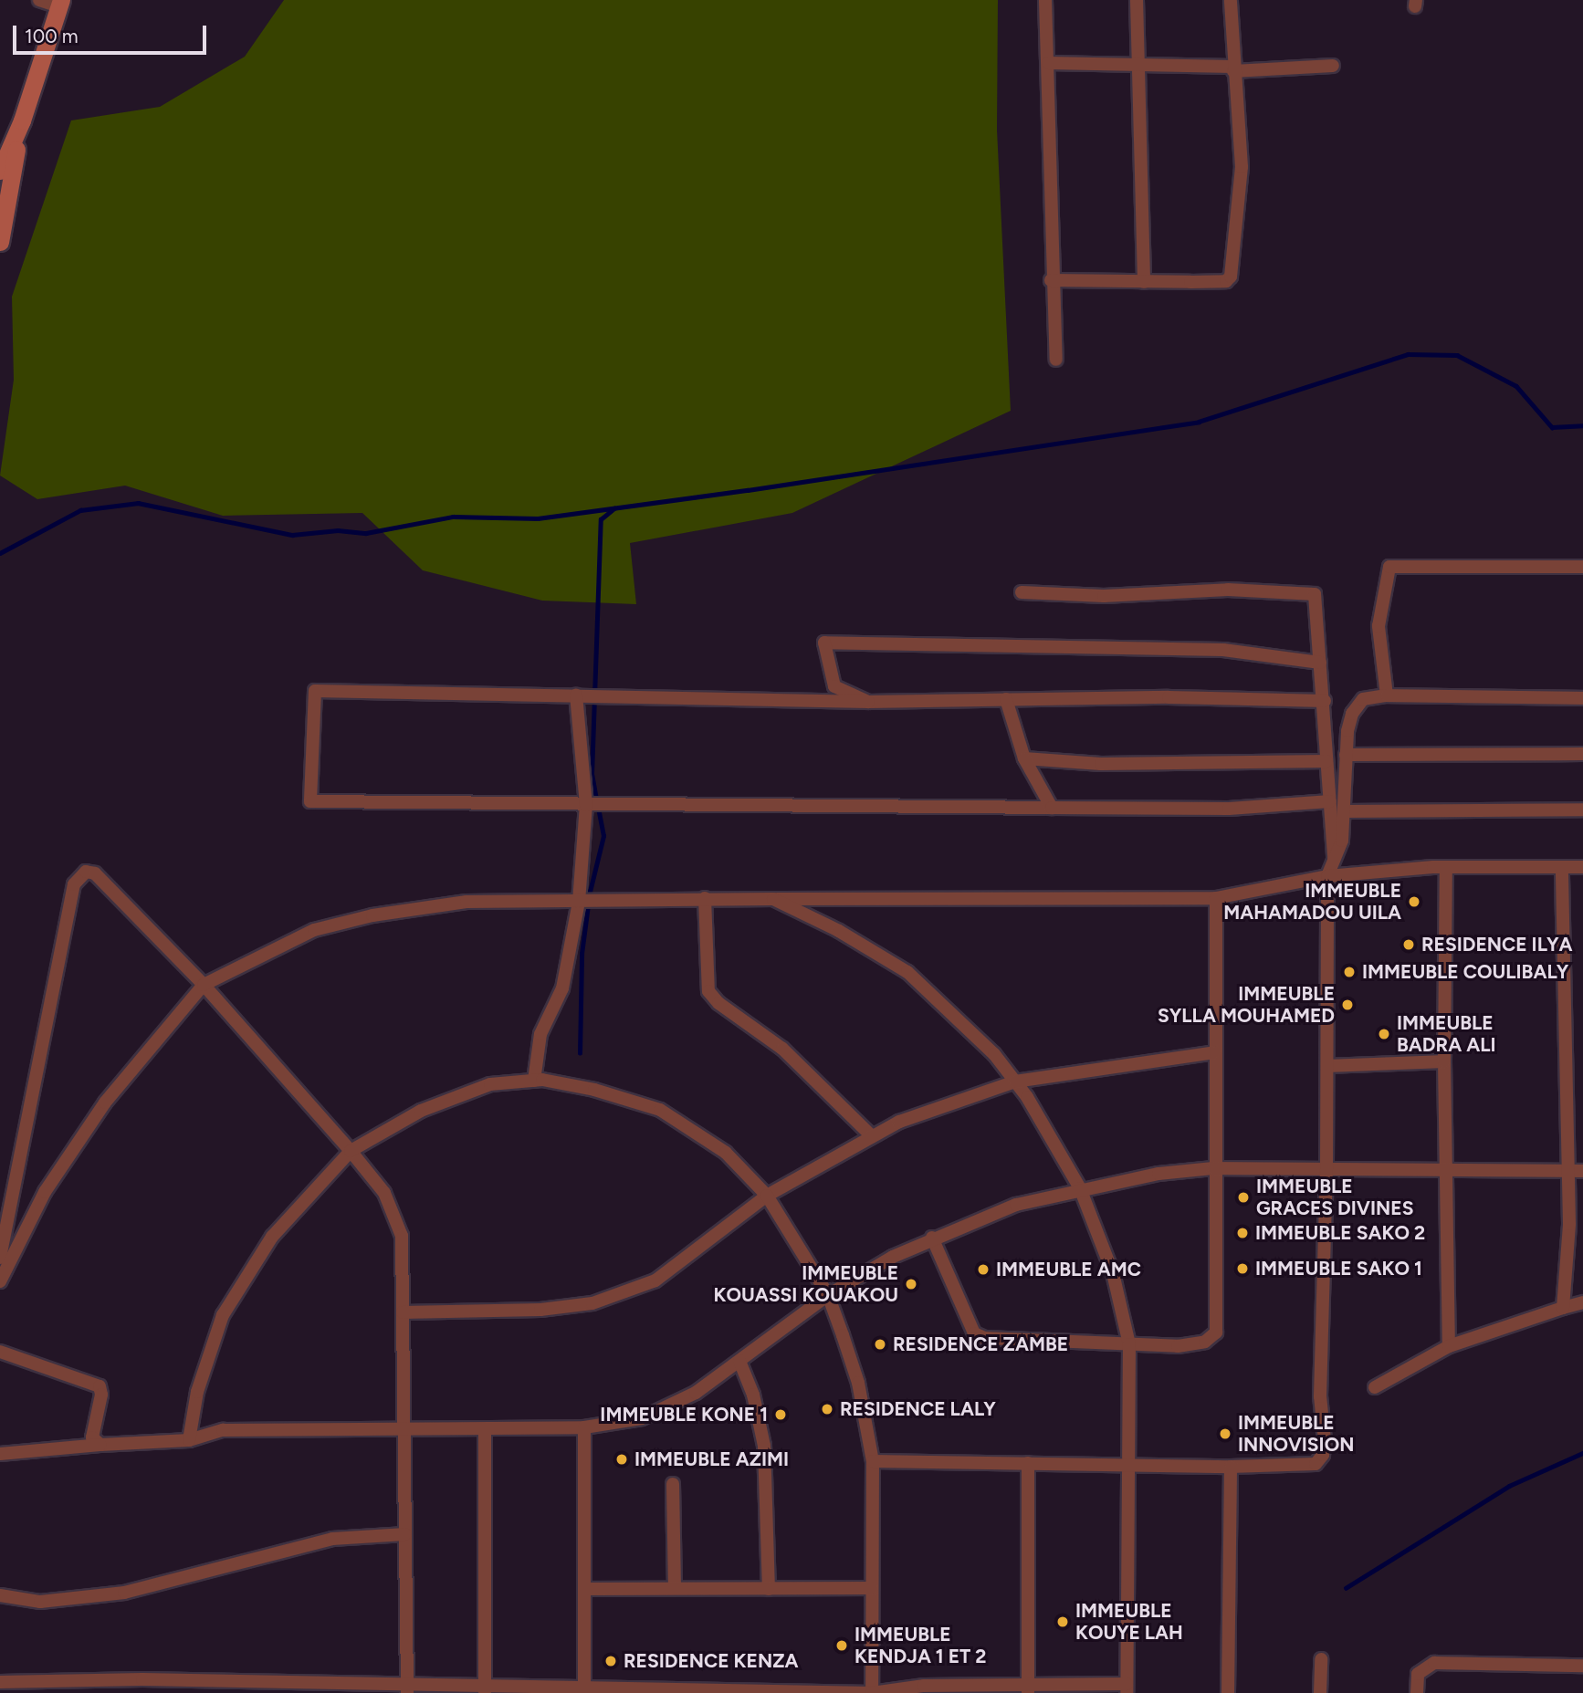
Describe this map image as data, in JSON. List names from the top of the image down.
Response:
{
  "places": [
    "IMMEUBLE MAHAMADOU UILA",
    "RESIDENCE ILYA",
    "IMMEUBLE COULIBALY",
    "IMMEUBLE SYLLA MOUHAMED",
    "IMMEUBLE BADRA ALI",
    "IMMEUBLE GRACES DIVINES",
    "IMMEUBLE SAKO 2",
    "IMMEUBLE SAKO 1",
    "IMMEUBLE AMC",
    "IMMEUBLE KOUASSI KOUAKOU",
    "RESIDENCE ZAMBE",
    "RESIDENCE LALY",
    "IMMEUBLE KONE 1",
    "IMMEUBLE INNOVISION",
    "IMMEUBLE AZIMI",
    "IMMEUBLE KOUYE LAH",
    "IMMEUBLE KENDJA 1 ET 2",
    "RESIDENCE KENZA"
  ],
  "scale_bar": "100 m"
}
